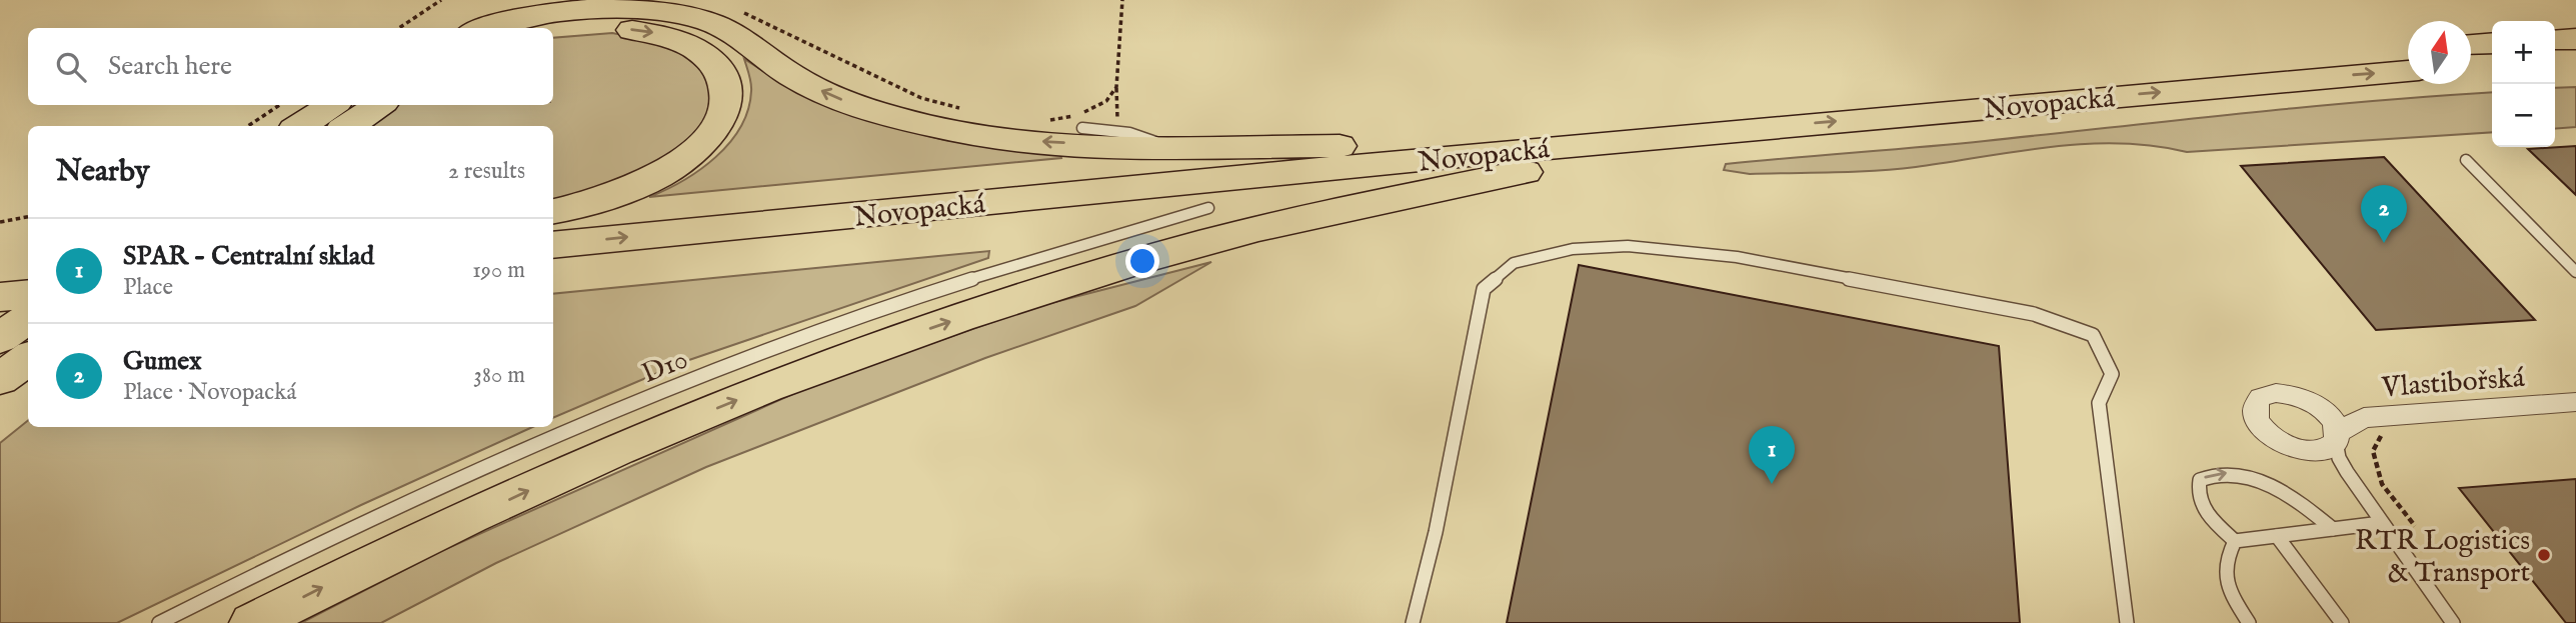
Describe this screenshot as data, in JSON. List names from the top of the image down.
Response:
{
  "streets": {
    "highway": ["Novopacká"],
    "street": ["Vlastibořská"],
    "lane": ["D10"]
  },
  "places": ["RTR Logistics & Transport"],
  "north": "top",
  "page": {
    "map_buttons": ["+", "−"],
    "search": "Search here",
    "heading": ["Nearby", "2 results"],
    "pins": ["2", "1"],
    "list": [
      {
        "mark": "1",
        "name": "SPAR - Centralní sklad",
        "note": "Place",
        "value": "190 m"
      },
      {
        "mark": "2",
        "name": "Gumex",
        "note": "Place · Novopacká",
        "value": "380 m"
      }
    ]
  }
}
